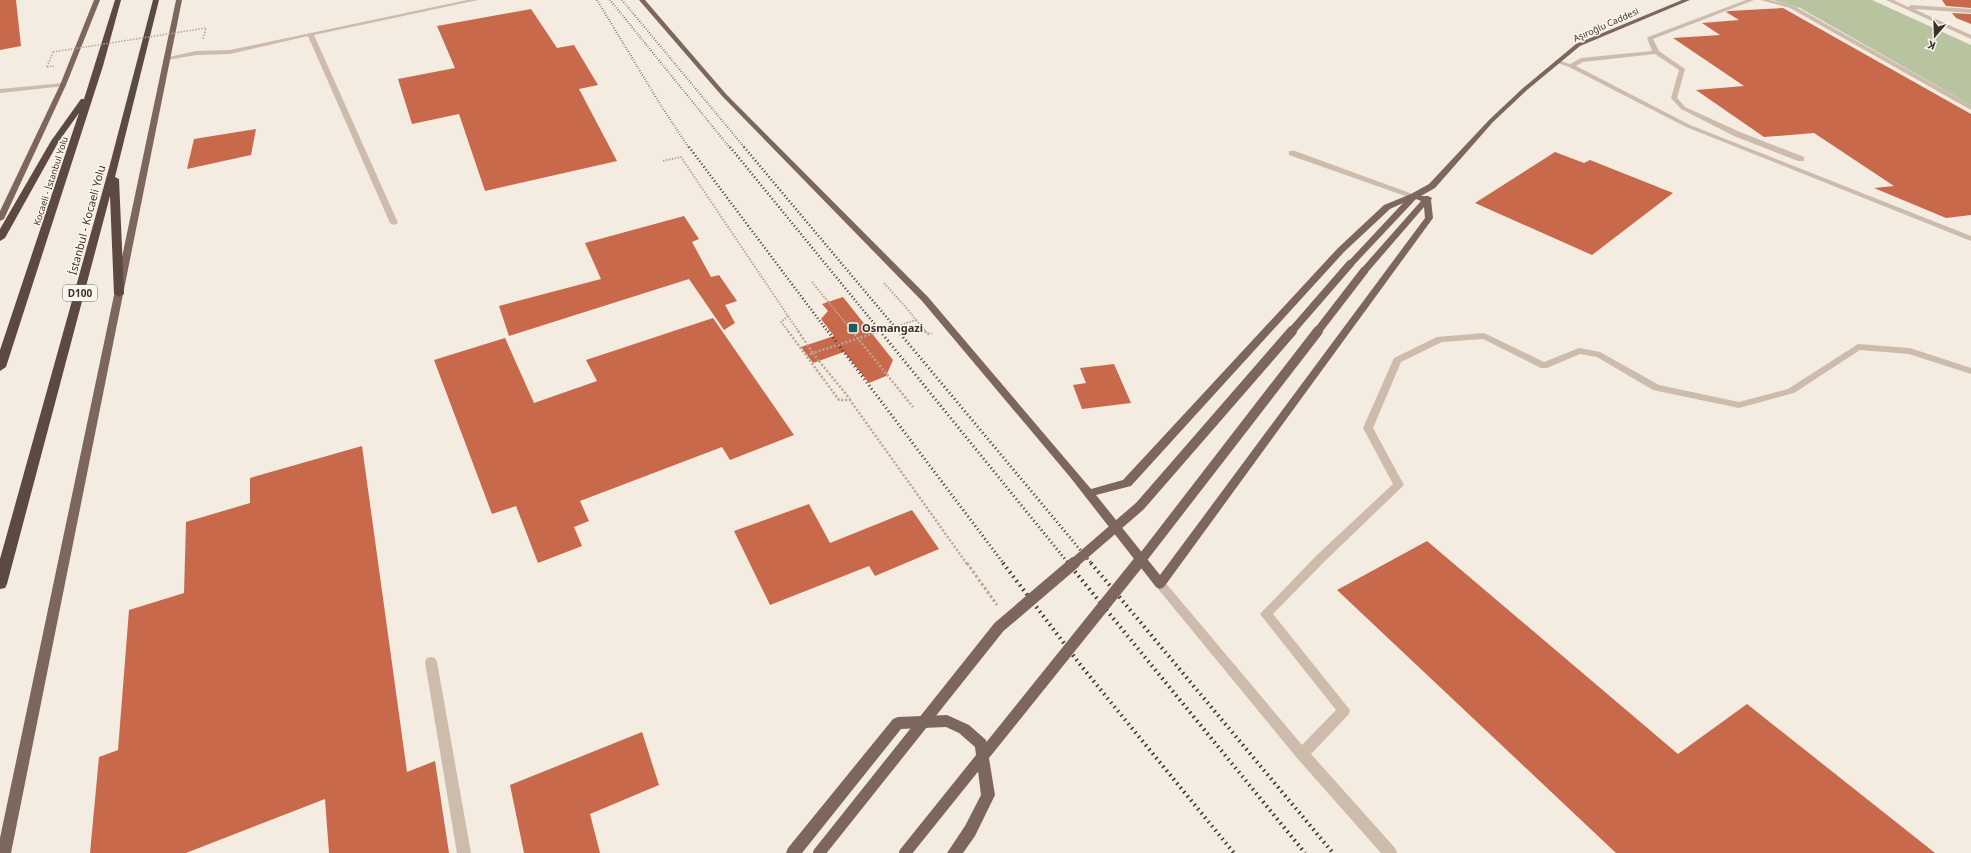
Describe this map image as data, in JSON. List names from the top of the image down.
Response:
{
  "streets": {
    "highway": ["Kocaeli - İstanbul Yolu", "İstanbul - Kocaeli Yolu", "D100"],
    "main road": ["Aşıroğlu Caddesi"]
  },
  "places": {
    "transit": ["Osmangazi"]
  },
  "north": "bottom"
}
